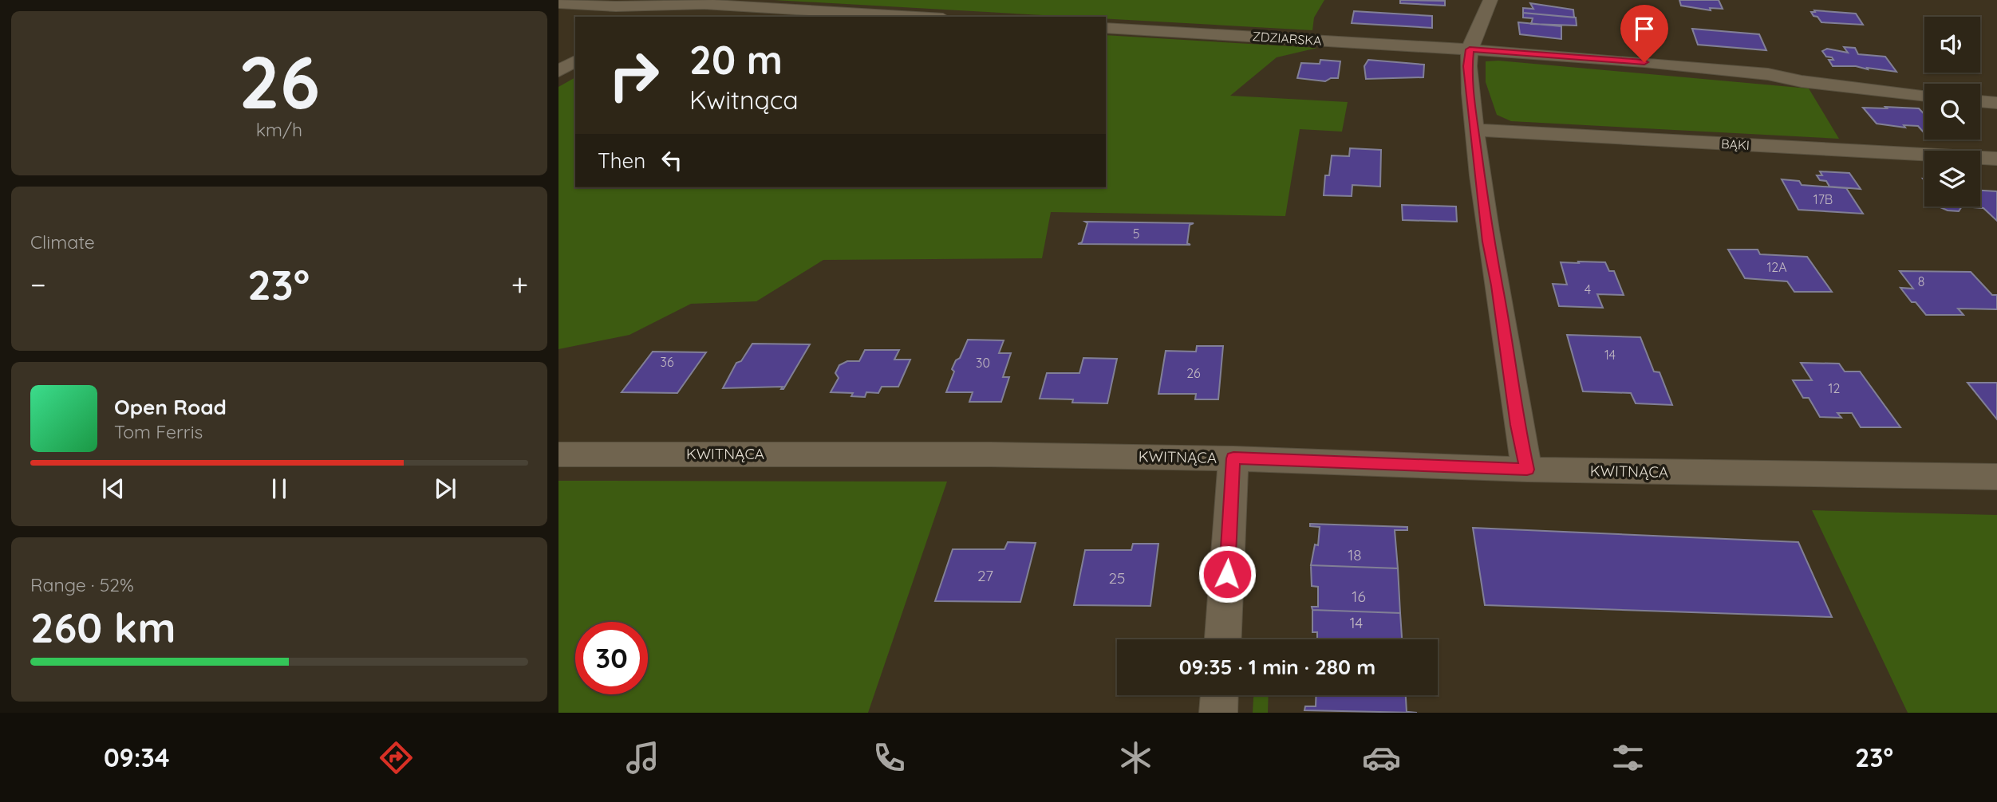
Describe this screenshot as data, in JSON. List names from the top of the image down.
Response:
{
  "streets": {
    "street": ["ZDZIARSKA", "BĄKI", "KWITNĄCA"]
  },
  "house_numbers": [
    "17B",
    "5",
    "12A",
    "8",
    "4",
    "14",
    "36",
    "30",
    "26",
    "12",
    "18",
    "27",
    "25",
    "16",
    "14"
  ],
  "page": {
    "tile": [
      ["26", "km/h"],
      "Climate",
      ["Range · 52%", "260 km"]
    ],
    "turn": ["20 m", "Kwitnąca"],
    "then": "Then",
    "heat": ["−", "23°", "+"],
    "song": ["Open Road", "Tom Ferris"],
    "limit": "30",
    "trip": "09:35 · 1 min · 280 m",
    "tabs": ["09:34", "23°"]
  }
}
